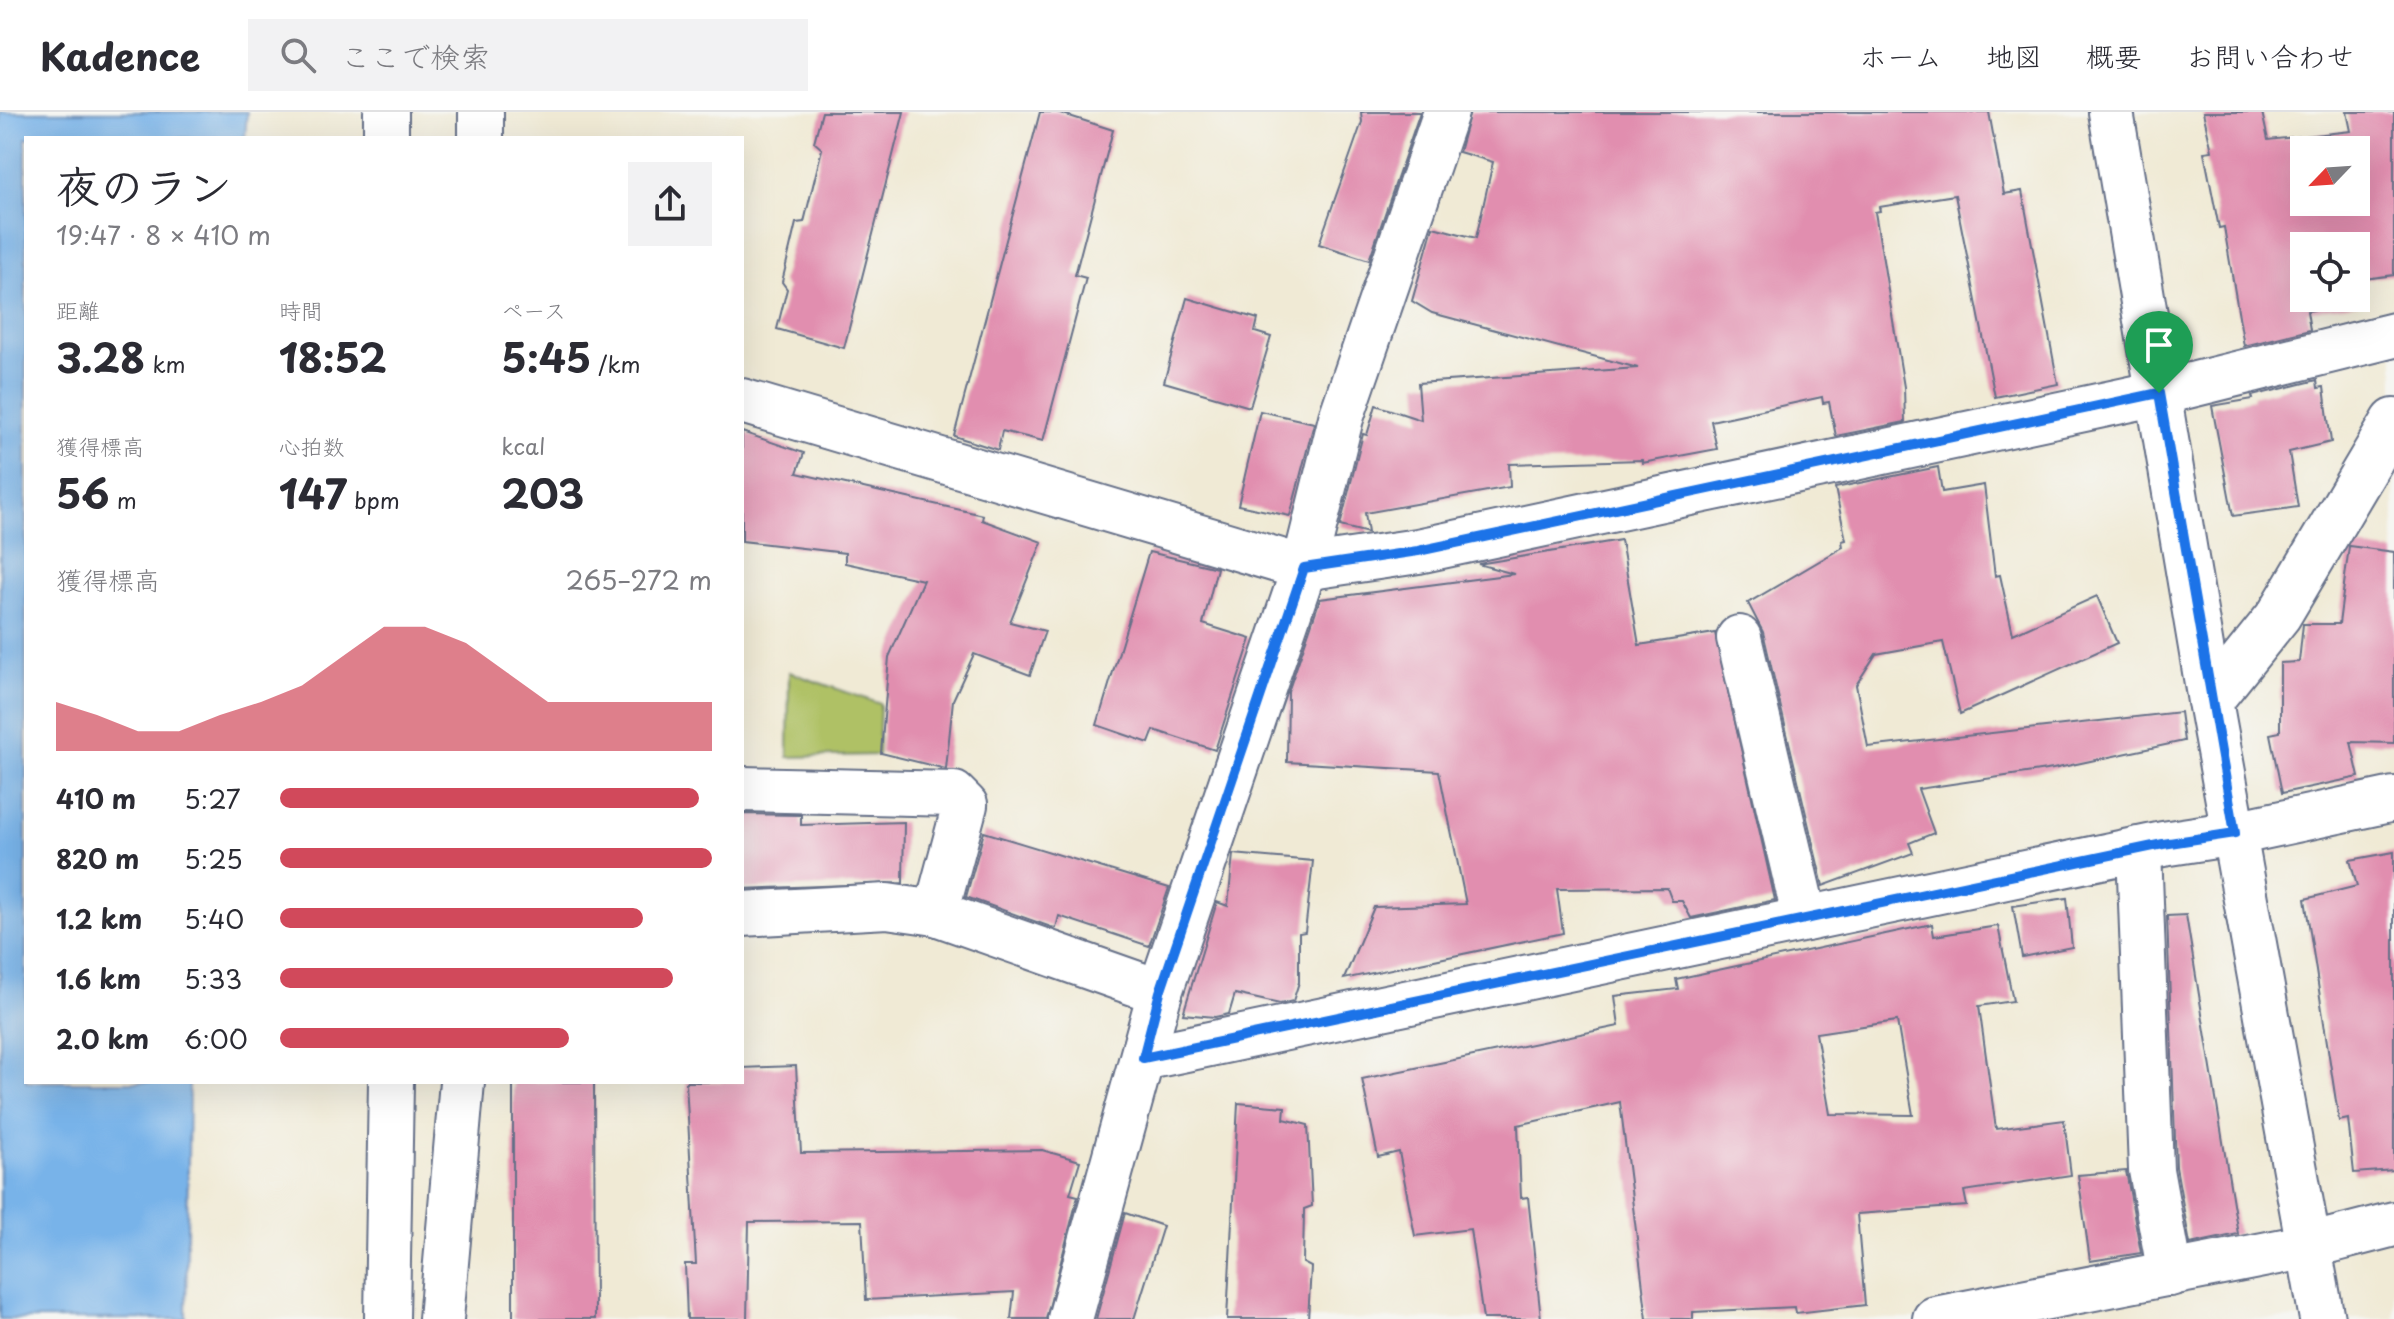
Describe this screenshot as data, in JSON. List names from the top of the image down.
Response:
{
  "north": "bottom left",
  "page": {
    "header": "Kadence",
    "search": "ここで検索",
    "nav": [
      "ホーム",
      "地図",
      "概要",
      "お問い合わせ"
    ],
    "heading": ["夜のラン", "19:47 · 8 × 410 m"],
    "stats": [
      ["距離", "3.28 km"],
      ["時間", "18:52"],
      ["ペース", "5:45 /km"],
      ["獲得標高", "56 m"],
      ["心拍数", "147 bpm"],
      ["kcal", "203"]
    ],
    "chart": ["獲得標高", "265–272 m"],
    "list": [
      {
        "name": "410 m",
        "note": "5:27"
      },
      {
        "name": "820 m",
        "note": "5:25"
      },
      {
        "name": "1.2 km",
        "note": "5:40"
      },
      {
        "name": "1.6 km",
        "note": "5:33"
      },
      {
        "name": "2.0 km",
        "note": "6:00"
      }
    ]
  }
}
